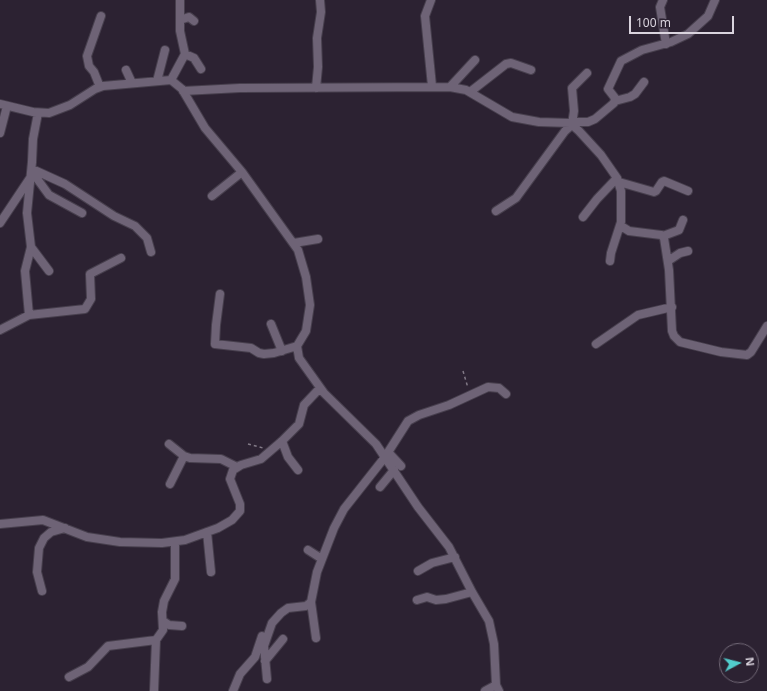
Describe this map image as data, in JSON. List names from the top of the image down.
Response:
{
  "scale_bar": "100 m",
  "north": "right"
}
